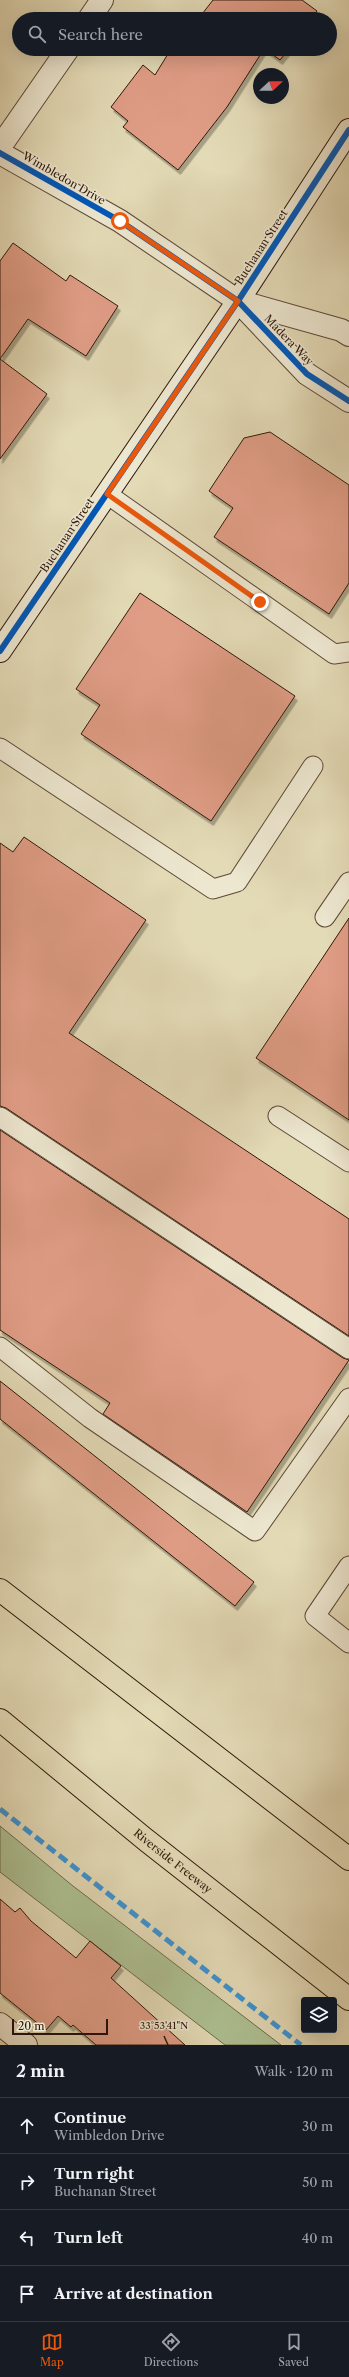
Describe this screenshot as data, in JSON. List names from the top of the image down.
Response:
{
  "streets": {
    "highway": ["Riverside Freeway"],
    "street": ["Wimbledon Drive", "Buchanan Street", "Madera Way"]
  },
  "crossings": [
    ["Wimbledon Drive", "Buchanan Street"],
    ["Wimbledon Drive", "Madera Way"],
    ["Buchanan Street", "Madera Way"]
  ],
  "scale_bar": "20 m",
  "north": "right",
  "page": {
    "search": "Search here",
    "scale": "20 m",
    "heading": ["2 min", "Walk · 120 m"],
    "list": [
      ["Continue", "Wimbledon Drive", "30 m"],
      ["Turn right", "Buchanan Street", "50 m"],
      ["Turn left", "40 m"],
      "Arrive at destination"
    ],
    "nav": ["Map", "Directions", "Saved"]
  },
  "coordinates": ["33°53'41\"N"]
}
